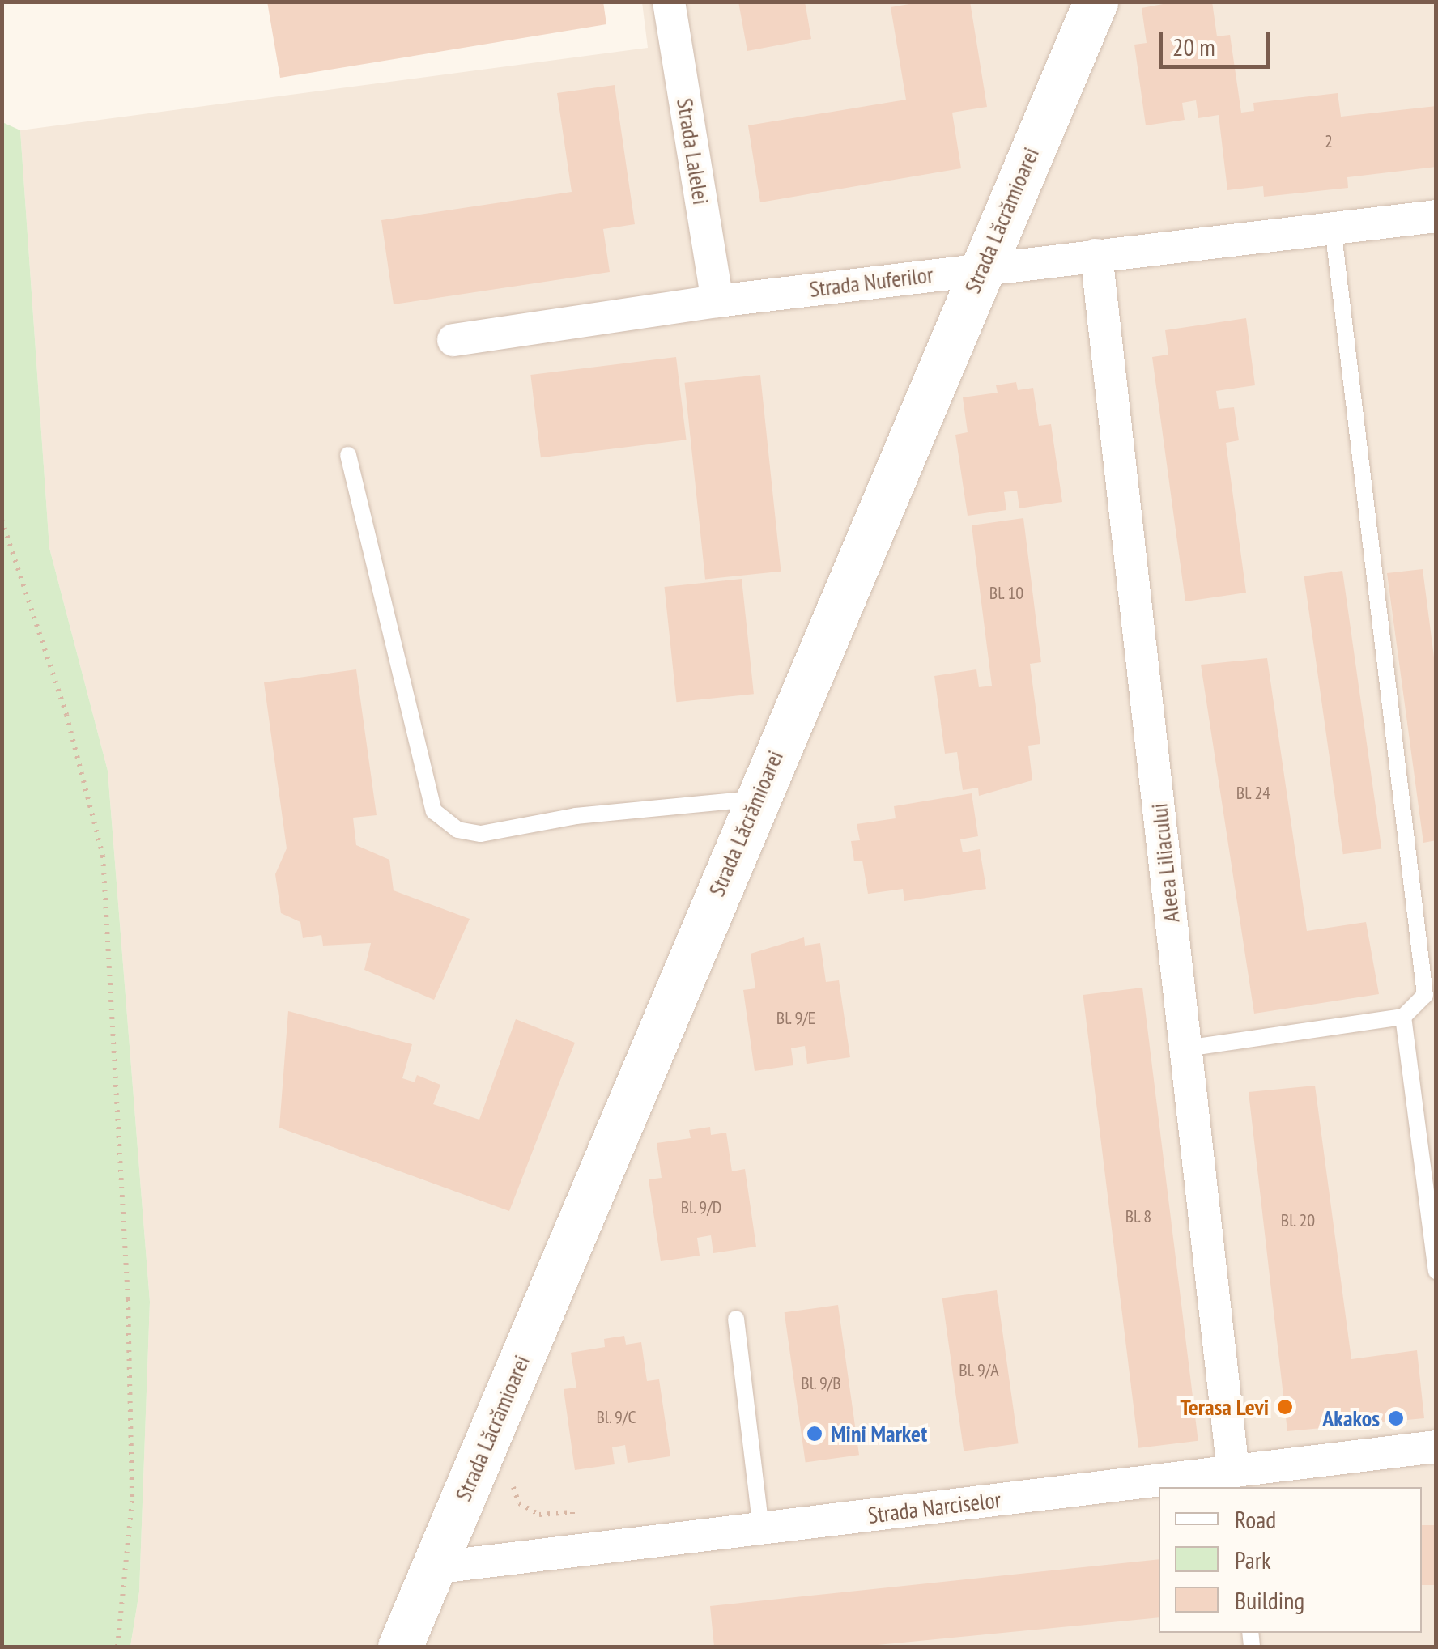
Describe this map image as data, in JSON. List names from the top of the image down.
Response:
{
  "streets": {
    "main road": ["Strada Lăcrămioarei"],
    "street": [
      "Strada Lalelei",
      "Strada Nuferilor",
      "Aleea Liliacului",
      "Strada Narciselor"
    ]
  },
  "crossings": [
    ["Strada Lalelei", "Strada Nuferilor"],
    ["Strada Lăcrămioarei", "Strada Nuferilor"],
    ["Strada Lăcrămioarei", "Strada Narciselor"],
    ["Strada Nuferilor", "Aleea Liliacului"],
    ["Aleea Liliacului", "Strada Narciselor"]
  ],
  "places": ["Terasa Levi", "Akakos", "Mini Market"],
  "house_numbers": [
    "2",
    "Bl. 10",
    "Bl. 24",
    "Bl. 9/E",
    "Bl. 9/D",
    "Bl. 8",
    "Bl. 20",
    "Bl. 9/A",
    "Bl. 9/B",
    "Bl. 9/C"
  ],
  "legend": ["Road", "Park", "Building"],
  "scale_bar": "20 m"
}
